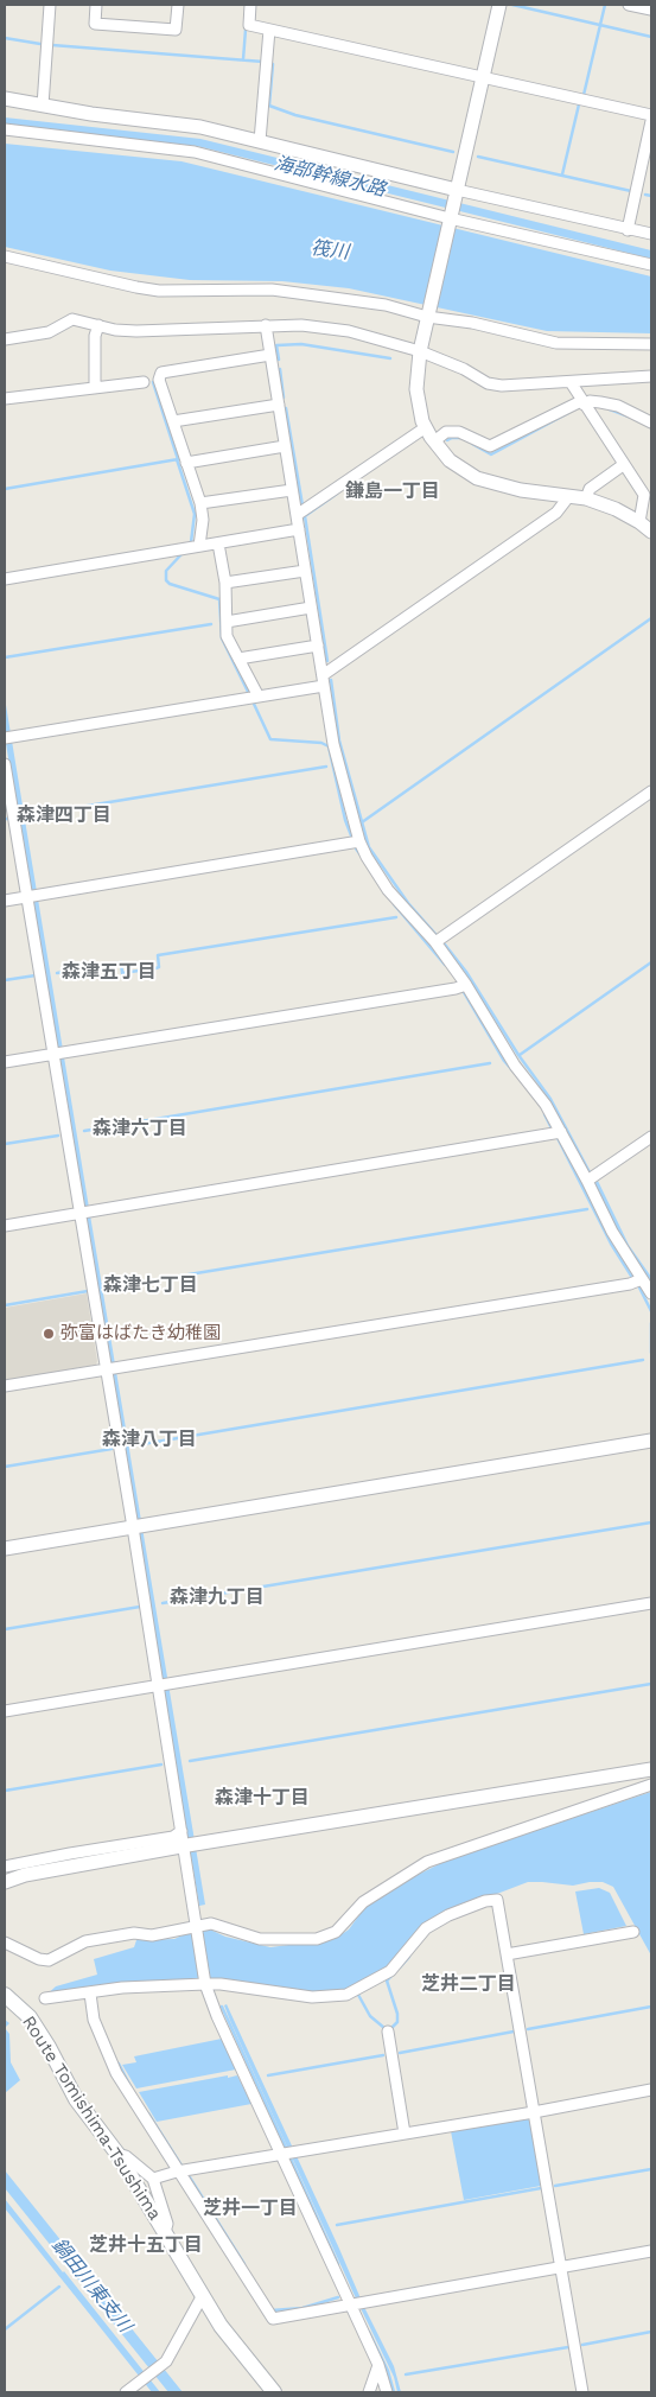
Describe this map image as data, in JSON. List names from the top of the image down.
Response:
{
  "streets": {
    "main road": ["Route Tomishima-Tsushima"]
  },
  "districts": [
    "鎌島一丁目",
    "森津四丁目",
    "森津五丁目",
    "森津六丁目",
    "森津七丁目",
    "森津八丁目",
    "森津九丁目",
    "森津十丁目",
    "芝井二丁目",
    "芝井一丁目",
    "芝井十五丁目"
  ],
  "water": ["海部幹線水路", "筏川", "鍋田川東支川"],
  "places": ["弥富はばたき幼稚園"]
}
